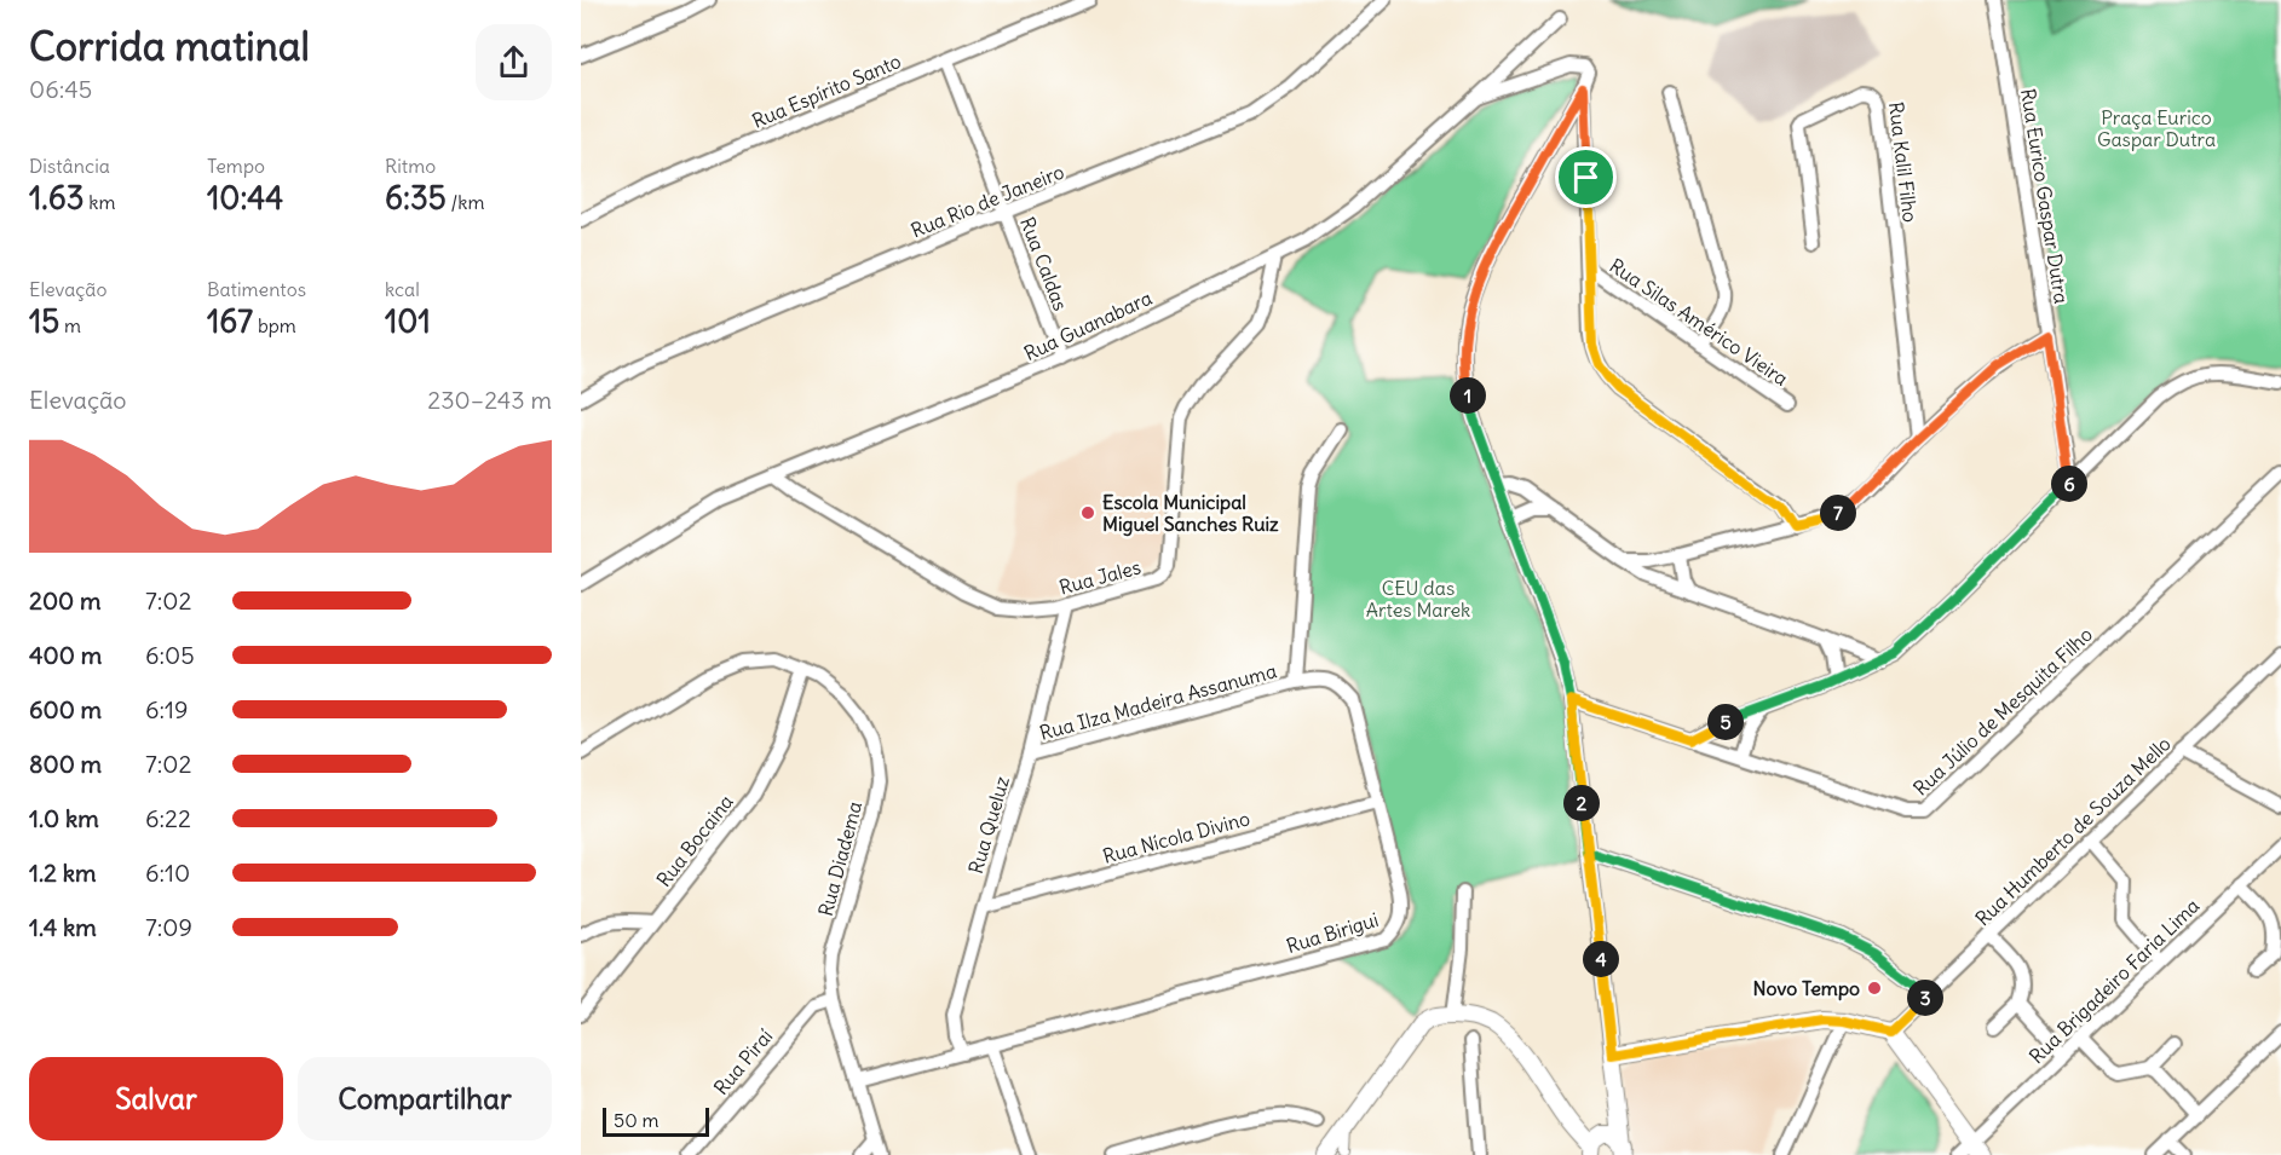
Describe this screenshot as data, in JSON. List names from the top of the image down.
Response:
{
  "streets": {
    "street": [
      "Rua Espírito Santo",
      "Rua Kalil Filho",
      "Rua Eurico Gaspar Dutra",
      "Rua Rio de Janeiro",
      "Rua Caldas",
      "Rua Silas Américo Vieira",
      "Rua Guanabara",
      "Rua Jales",
      "Rua Ilza Madeira Assanuma",
      "Rua Júlio de Mesquita Filho",
      "Rua Queluz",
      "Rua Humberto de Souza Mello",
      "Rua Nícola Divino",
      "Rua Bocaina",
      "Rua Diadema",
      "Rua Birigui",
      "Rua Brigadeiro Faria Lima",
      "Rua Piraí"
    ]
  },
  "crossings": [
    ["Rua Espírito Santo", "Rua Caldas"],
    ["Rua Rio de Janeiro", "Rua Caldas"],
    ["Rua Caldas", "Rua Guanabara"],
    ["Rua Guanabara", "Rua Jales"],
    ["Rua Jales", "Rua Queluz"],
    ["Rua Ilza Madeira Assanuma", "Rua Queluz"],
    ["Rua Ilza Madeira Assanuma", "Rua Birigui"],
    ["Rua Queluz", "Rua Nícola Divino"],
    ["Rua Queluz", "Rua Birigui"],
    ["Rua Nícola Divino", "Rua Birigui"],
    ["Rua Bocaina", "Rua Diadema"],
    ["Rua Diadema", "Rua Birigui"],
    ["Rua Diadema", "Rua Piraí"]
  ],
  "parks": ["Praça Eurico Gaspar Dutra", "CEU das Artes Marek"],
  "places": ["Escola Municipal Miguel Sanches Ruiz", "Novo Tempo"],
  "scale_bar": "50 m",
  "page": {
    "heading": ["Corrida matinal", "06:45"],
    "stats": [
      ["Distância", "1.63 km"],
      ["Tempo", "10:44"],
      ["Ritmo", "6:35 /km"],
      ["Elevação", "15 m"],
      ["Batimentos", "167 bpm"],
      ["kcal", "101"]
    ],
    "chart": ["Elevação", "230–243 m"],
    "pins": [
      "1",
      "6",
      "7",
      "5",
      "2",
      "4",
      "3"
    ],
    "list": [
      {
        "name": "200 m",
        "note": "7:02"
      },
      {
        "name": "400 m",
        "note": "6:05"
      },
      {
        "name": "600 m",
        "note": "6:19"
      },
      {
        "name": "800 m",
        "note": "7:02"
      },
      {
        "name": "1.0 km",
        "note": "6:22"
      },
      {
        "name": "1.2 km",
        "note": "6:10"
      },
      {
        "name": "1.4 km",
        "note": "7:09"
      }
    ],
    "buttons": ["Salvar", "Compartilhar"],
    "scale": "50 m"
  }
}
